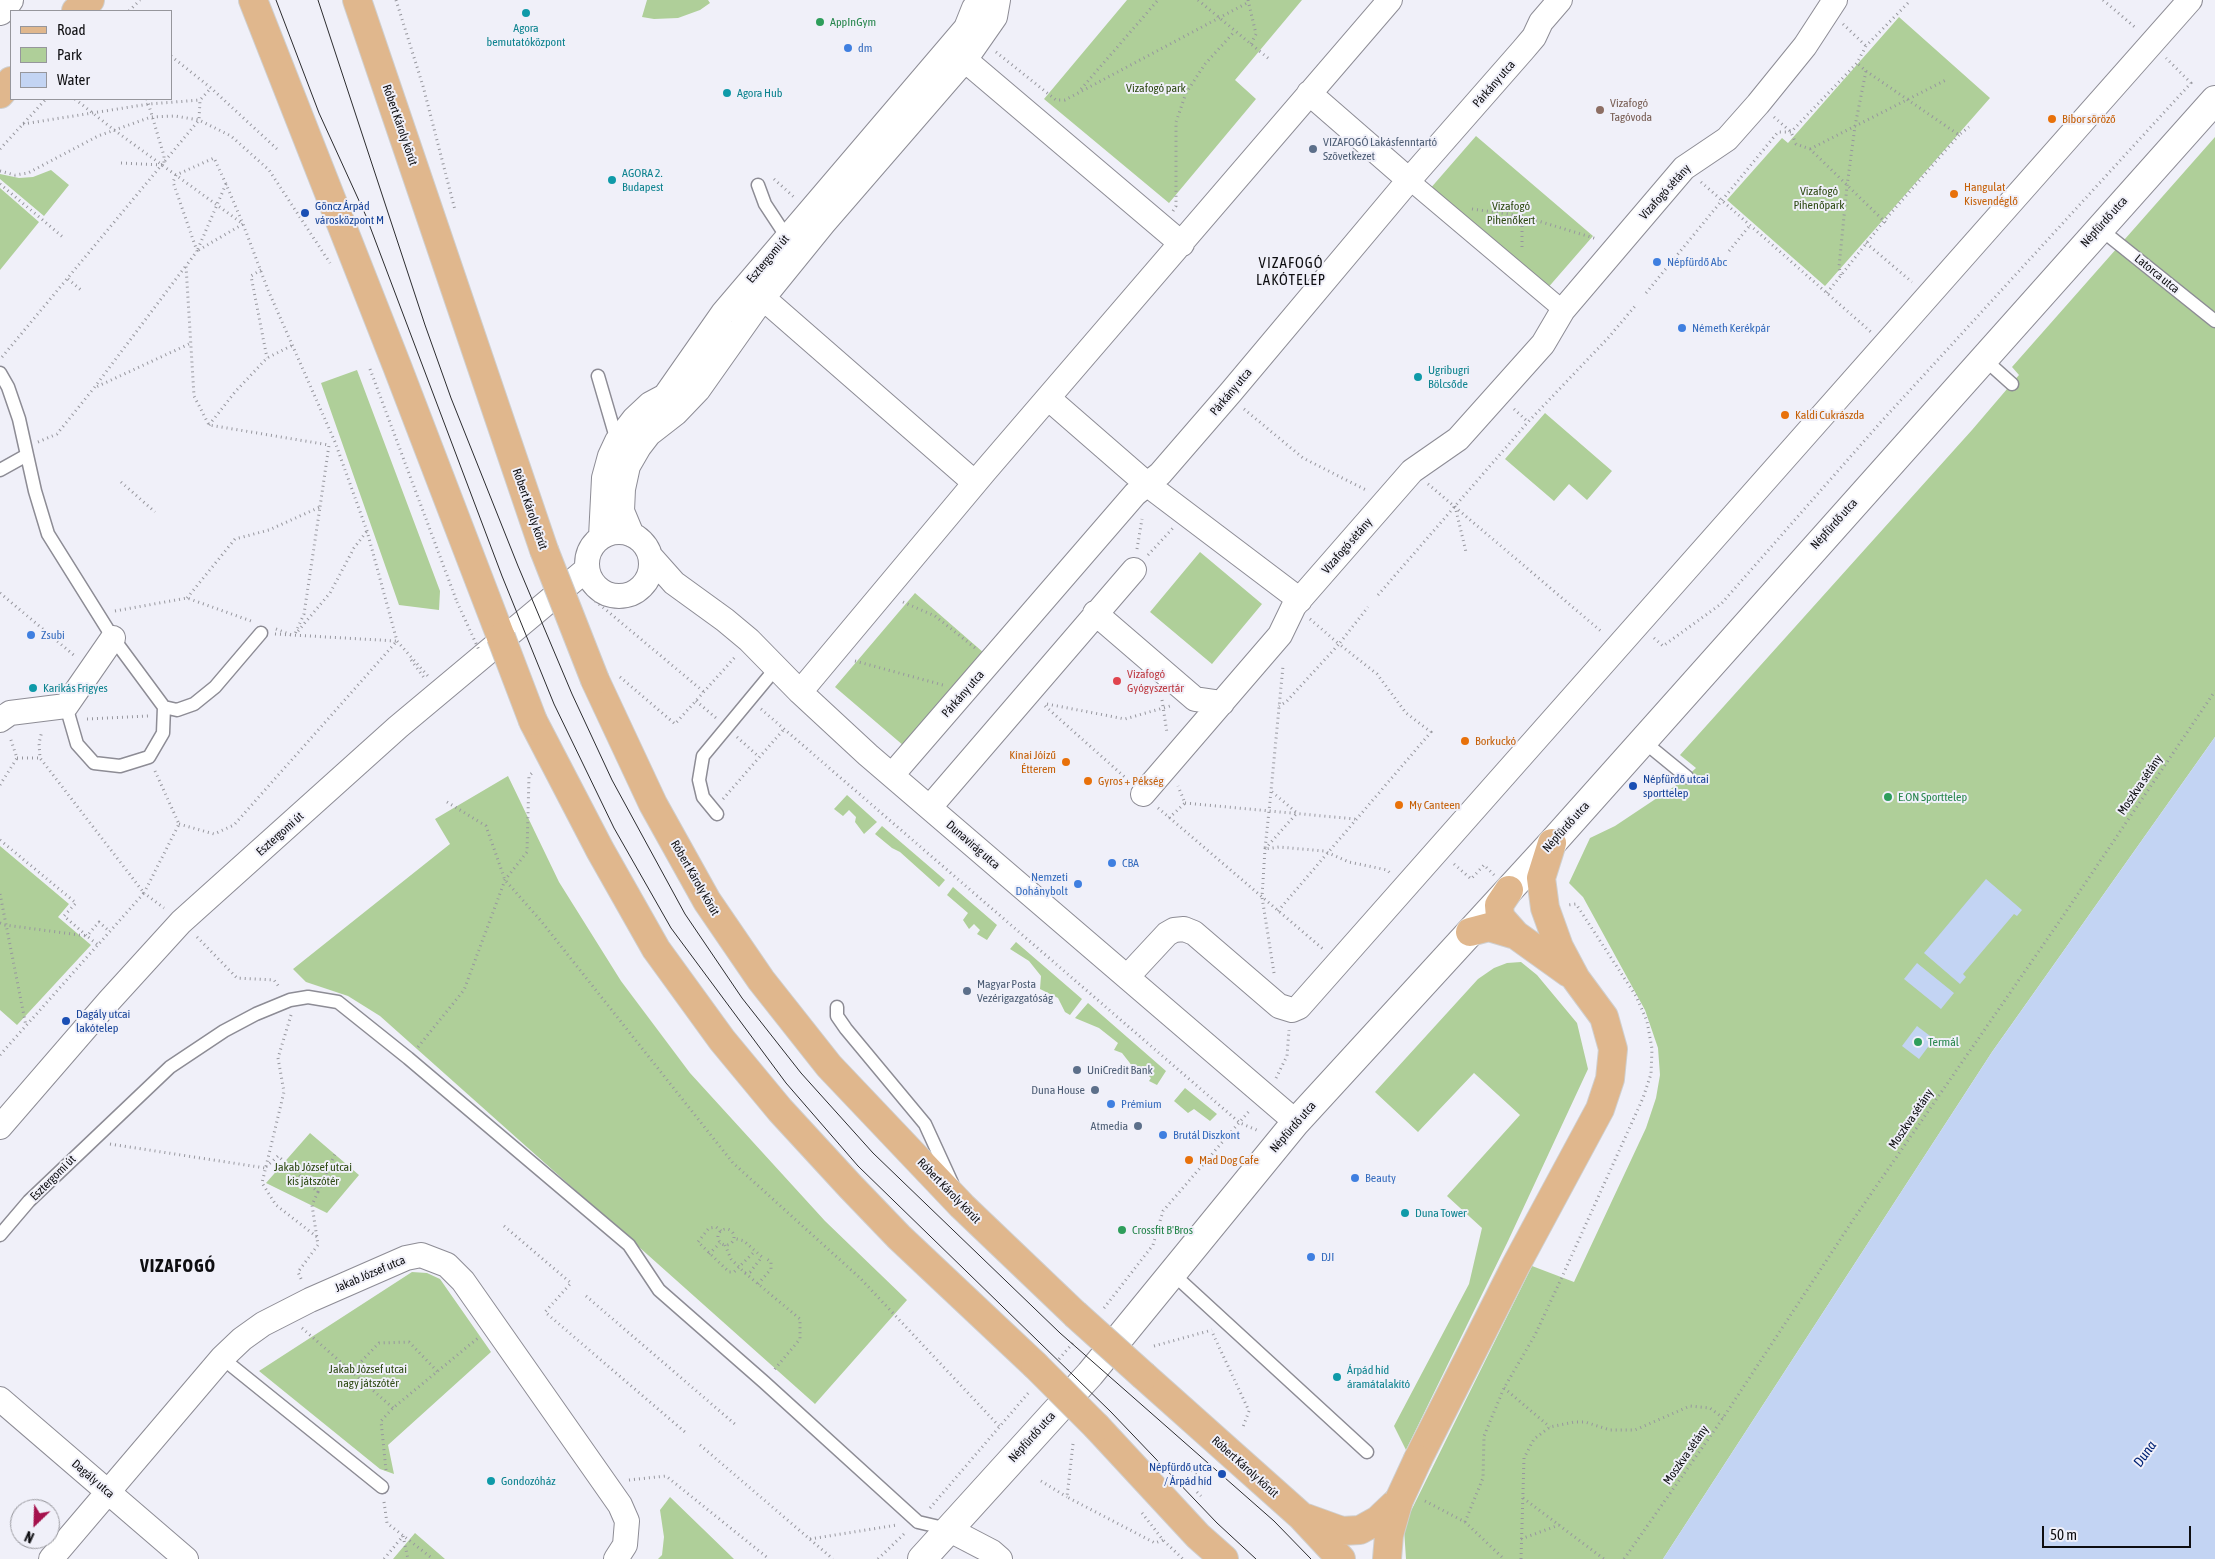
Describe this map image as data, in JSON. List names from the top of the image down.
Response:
{
  "streets": {
    "main road": ["Róbert Károly körút"],
    "street": [
      "Párkány utca",
      "Vizafogó sétány",
      "Népfürdő utca",
      "Esztergomi út",
      "Dunavirág utca",
      "Jakab József utca",
      "Dagály utca"
    ],
    "lane": ["Latorca utca"],
    "path": ["Moszkva sétány"]
  },
  "crossings": [
    ["Párkány utca", "Dunavirág utca"],
    ["Népfürdő utca", "Latorca utca"],
    ["Népfürdő utca", "Dunavirág utca"],
    ["Esztergomi út", "Dunavirág utca"],
    ["Jakab József utca", "Dagály utca"]
  ],
  "districts": ["VIZAFOGÓ LAKÓTELEP", "VIZAFOGÓ"],
  "water": ["Duna"],
  "parks": [
    "Vizafogó park",
    "Vizafogó Pihenőpark",
    "Vizafogó Pihenőkert",
    "Jakab József utcai kis játszótér",
    "Jakab József utcai nagy játszótér"
  ],
  "places": [
    "Agora bemutatóközpont",
    "AppInGym",
    "dm",
    "Agora Hub",
    "Vizafogó Tagóvoda",
    "Bíbor söröző",
    "VIZAFOGÓ Lakásfenntartó Szövetkezet",
    "AGORA 2. Budapest",
    "Hangulat Kisvendéglő",
    "Göncz Árpád városközpont M",
    "Népfürdő Abc",
    "Németh Kerékpár",
    "Ugribugri Bölcsőde",
    "Kaldi Cukrászda",
    "Zsubi",
    "Vizafogó Gyógyszertár",
    "Karikás Frigyes",
    "Borkuckó",
    "Kínai Jóízű Étterem",
    "Gyros + Pékség",
    "Népfürdő utcai sporttelep",
    "E.ON Sporttelep",
    "My Canteen",
    "CBA",
    "Nemzeti Dohánybolt",
    "Magyar Posta Vezérigazgatóság",
    "Dagály utcai lakótelep",
    "Termál",
    "UniCredit Bank",
    "Duna House",
    "Prémium",
    "Atmedia",
    "Brutál Diszkont",
    "Mad Dog Cafe",
    "Beauty",
    "Duna Tower",
    "Crossfit B'Bros",
    "DJI",
    "Árpád híd áramátalakító",
    "Népfürdő utca / Árpád híd",
    "Gondozóház"
  ],
  "legend": ["Road", "Park", "Water"],
  "scale_bar": "50 m",
  "north": "bottom left"
}
